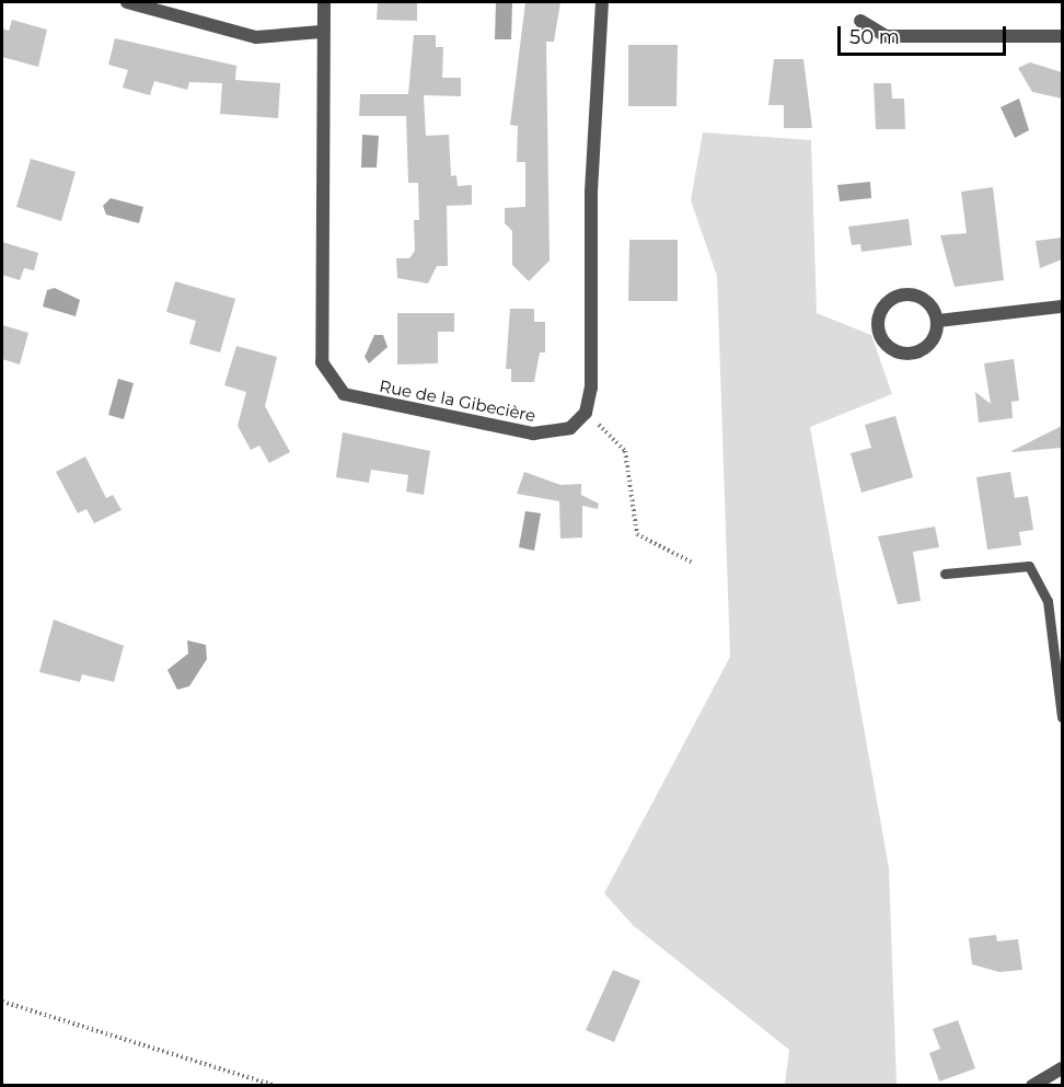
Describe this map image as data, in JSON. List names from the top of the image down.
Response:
{
  "streets": {
    "street": ["Rue de la Gibecière"]
  },
  "scale_bar": "50 m"
}
